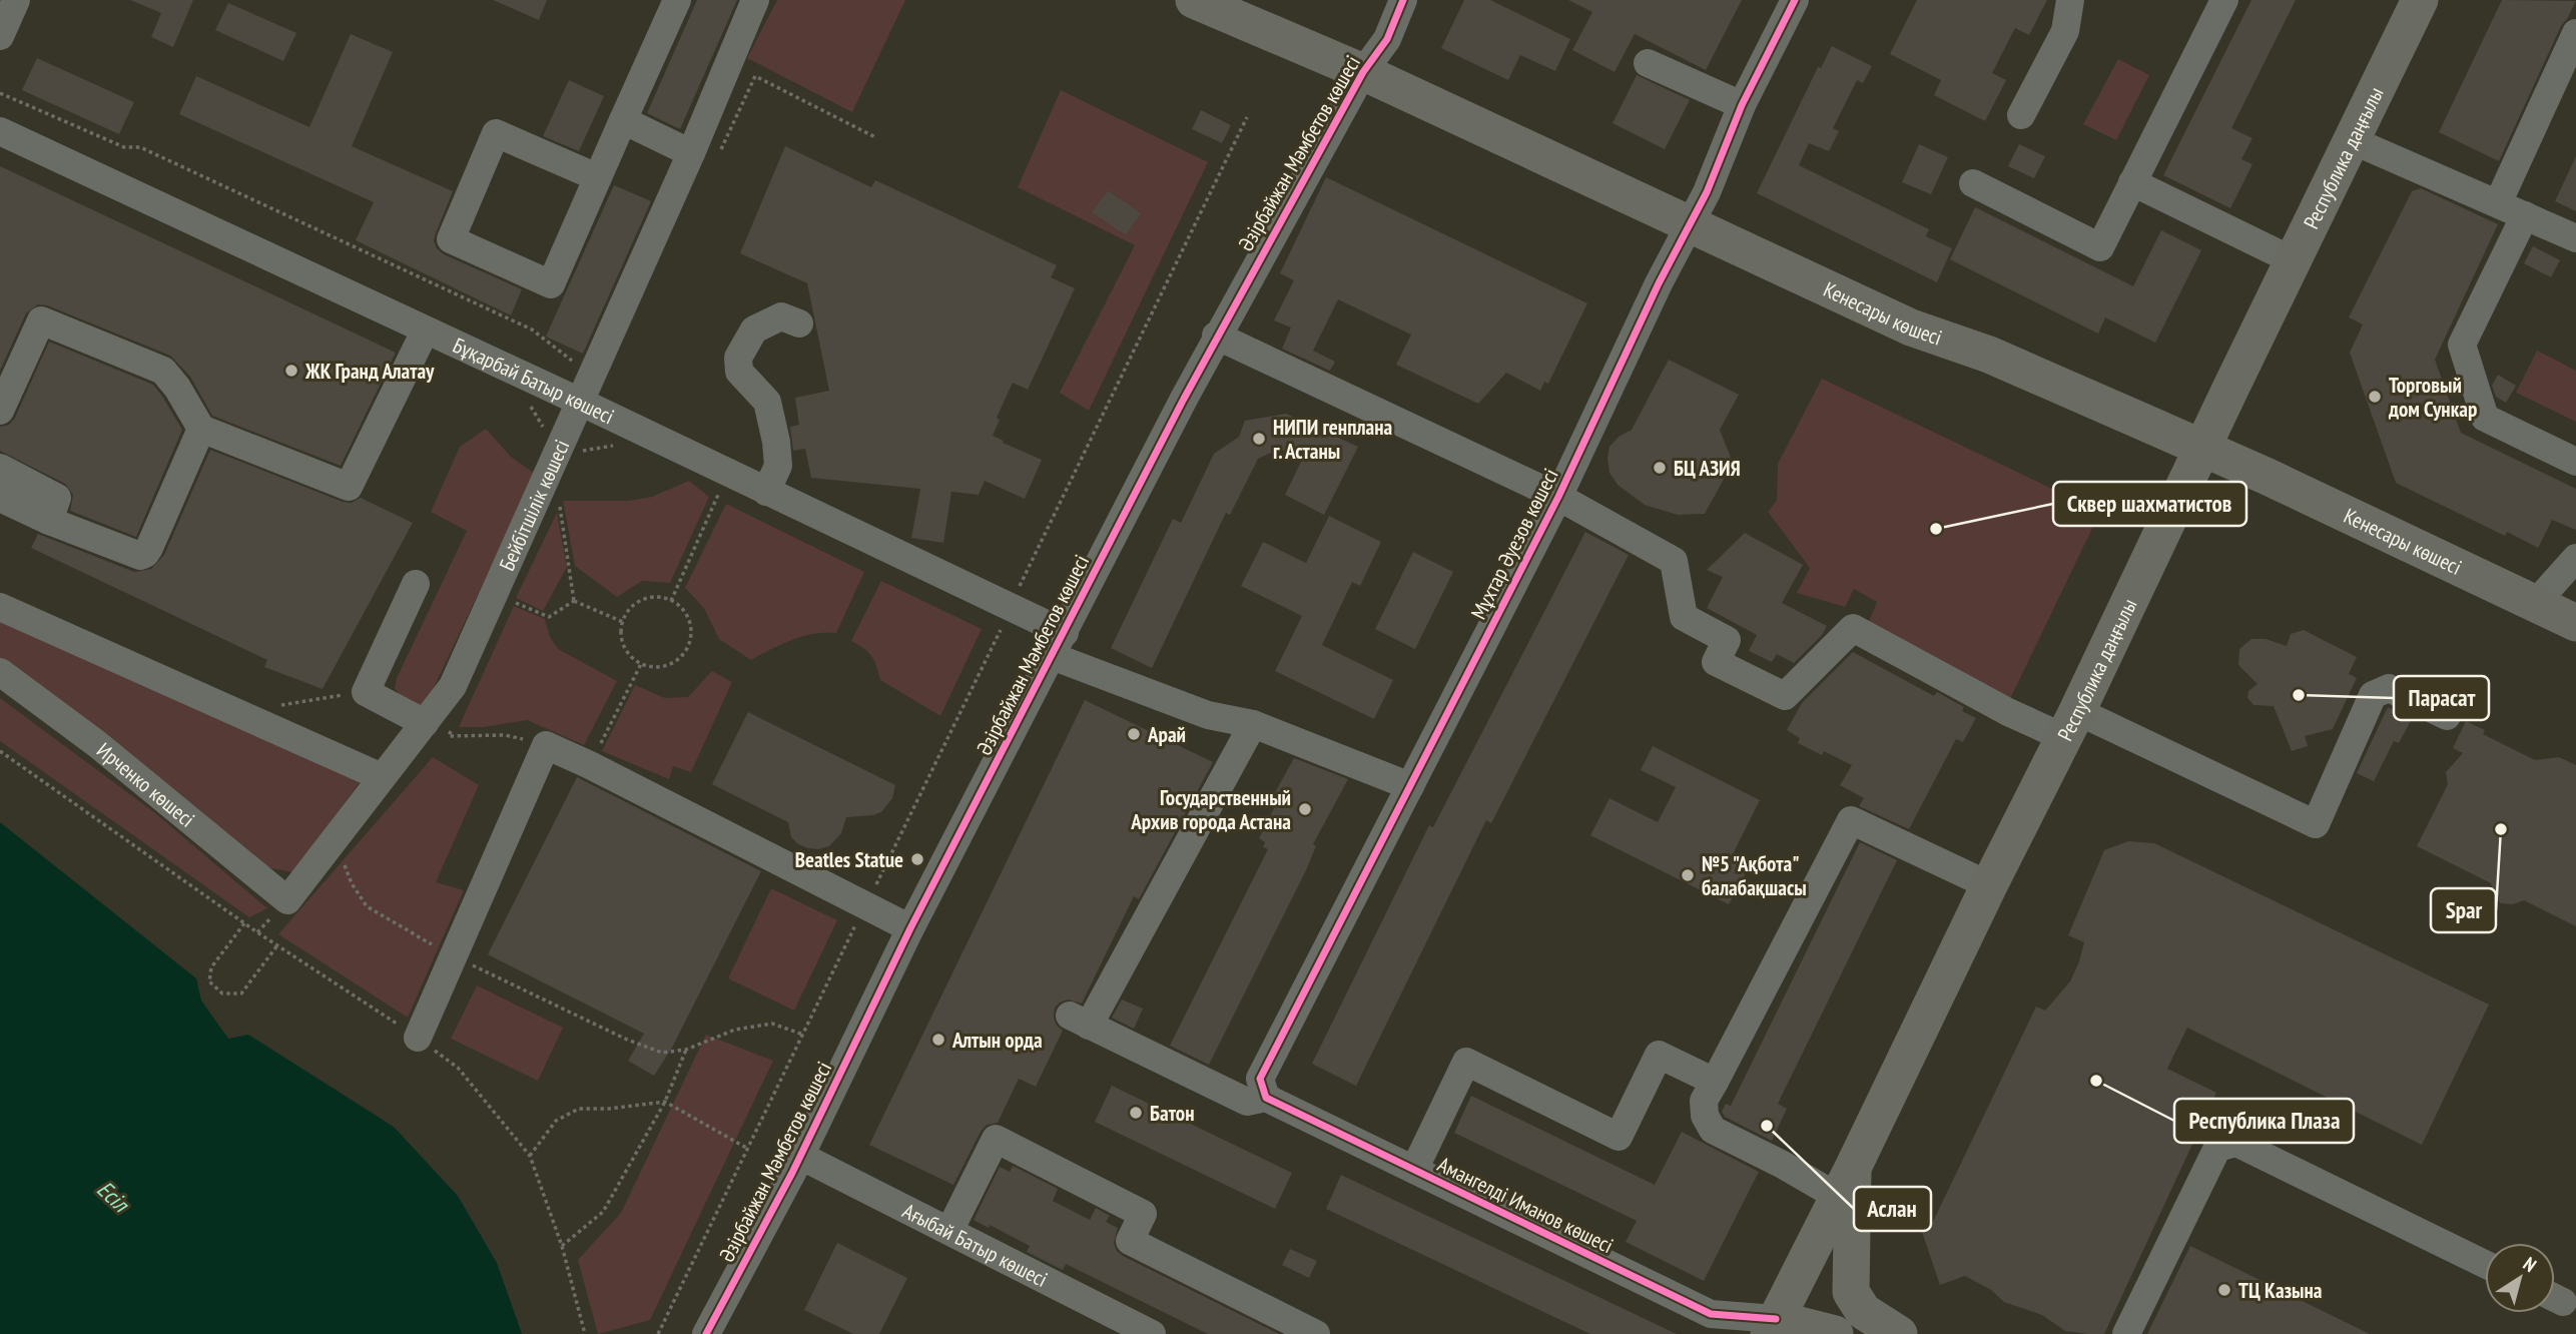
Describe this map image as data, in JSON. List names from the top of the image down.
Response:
{
  "streets": {
    "main road": ["Республика даңғылы", "Кенесары көшесі", "Амангелді Иманов көшесі"],
    "street": [
      "Әзірбайжан Мәмбетов көшесі",
      "Бұқарбай Батыр көшесі",
      "Бейбітшілік көшесі",
      "Мұхтар Әуезов көшесі",
      "Ирченко көшесі",
      "Ағыбай Батыр көшесі"
    ]
  },
  "crossings": [
    ["Әзірбайжан Мәмбетов көшесі", "Кенесары көшесі"],
    ["Әзірбайжан Мәмбетов көшесі", "Бұқарбай Батыр көшесі"],
    ["Әзірбайжан Мәмбетов көшесі", "Ағыбай Батыр көшесі"],
    ["Республика даңғылы", "Кенесары көшесі"],
    ["Республика даңғылы", "Амангелді Иманов көшесі"],
    ["Кенесары көшесі", "Мұхтар Әуезов көшесі"],
    ["Бұқарбай Батыр көшесі", "Бейбітшілік көшесі"],
    ["Бұқарбай Батыр көшесі", "Мұхтар Әуезов көшесі"],
    ["Бұқарбай Батыр көшесі", "Амангелді Иманов көшесі"],
    ["Бейбітшілік көшесі", "Ирченко көшесі"],
    ["Мұхтар Әуезов көшесі", "Амангелді Иманов көшесі"]
  ],
  "water": ["Есіл"],
  "places": [
    "ЖК Гранд Алатау",
    "Торговый дом Сункар",
    "НИПИ генплана г. Астаны",
    "БЦ АЗИЯ",
    "Сквер шахматистов",
    "Парасат",
    "Арай",
    "Государственный Архив города Астана",
    "Spar",
    "Beatles Statue",
    "№5 \"Ақбота\" балабақшасы",
    "Алтын орда",
    "Республика Плаза",
    "Батон",
    "Аслан",
    "ТЦ Казына"
  ],
  "north": "top right"
}
